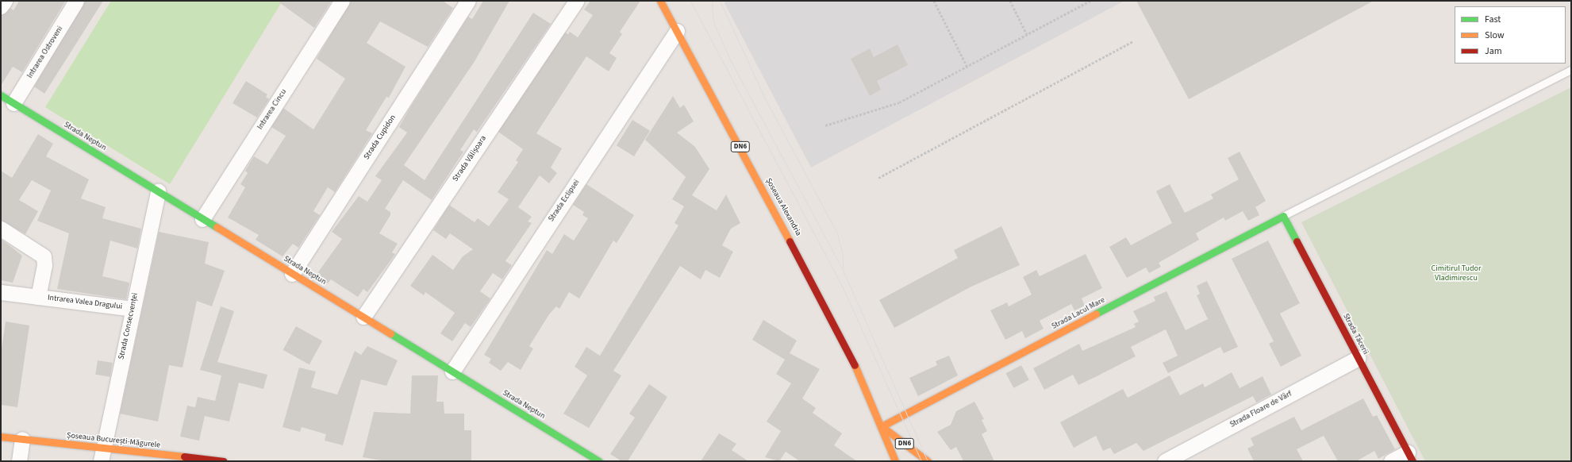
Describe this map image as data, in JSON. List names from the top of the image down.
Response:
{
  "streets": {
    "street": [
      "Intrarea Ostroveni",
      "Intrarea Cincu",
      "Strada Neptun",
      "Strada Cupidon",
      "DN6",
      "Strada Vălișoara",
      "Strada Eclipsei",
      "Șoseaua Alexandria",
      "Intrarea Valea Dragului",
      "Strada Lacul Mare",
      "Strada Consecvenței",
      "Strada Tăcerii",
      "Strada Floare de Vârf",
      "Șoseaua București-Măgurele"
    ]
  },
  "crossings": [
    ["Intrarea Ostroveni", "Strada Neptun"],
    ["Intrarea Cincu", "Strada Neptun"],
    ["Strada Neptun", "Strada Cupidon"],
    ["Strada Neptun", "Strada Vălișoara"],
    ["Strada Neptun", "Strada Eclipsei"],
    ["Strada Neptun", "Strada Consecvenței"],
    ["Strada Eclipsei", "Șoseaua Alexandria"],
    ["Șoseaua Alexandria", "Strada Lacul Mare"],
    ["Intrarea Valea Dragului", "Strada Consecvenței"],
    ["Strada Lacul Mare", "Strada Tăcerii"],
    ["Strada Consecvenței", "Șoseaua București-Măgurele"],
    ["Strada Tăcerii", "Strada Floare de Vârf"]
  ],
  "parks": ["Cimitirul Tudor Vladimirescu"],
  "legend": ["Fast", "Slow", "Jam"]
}
